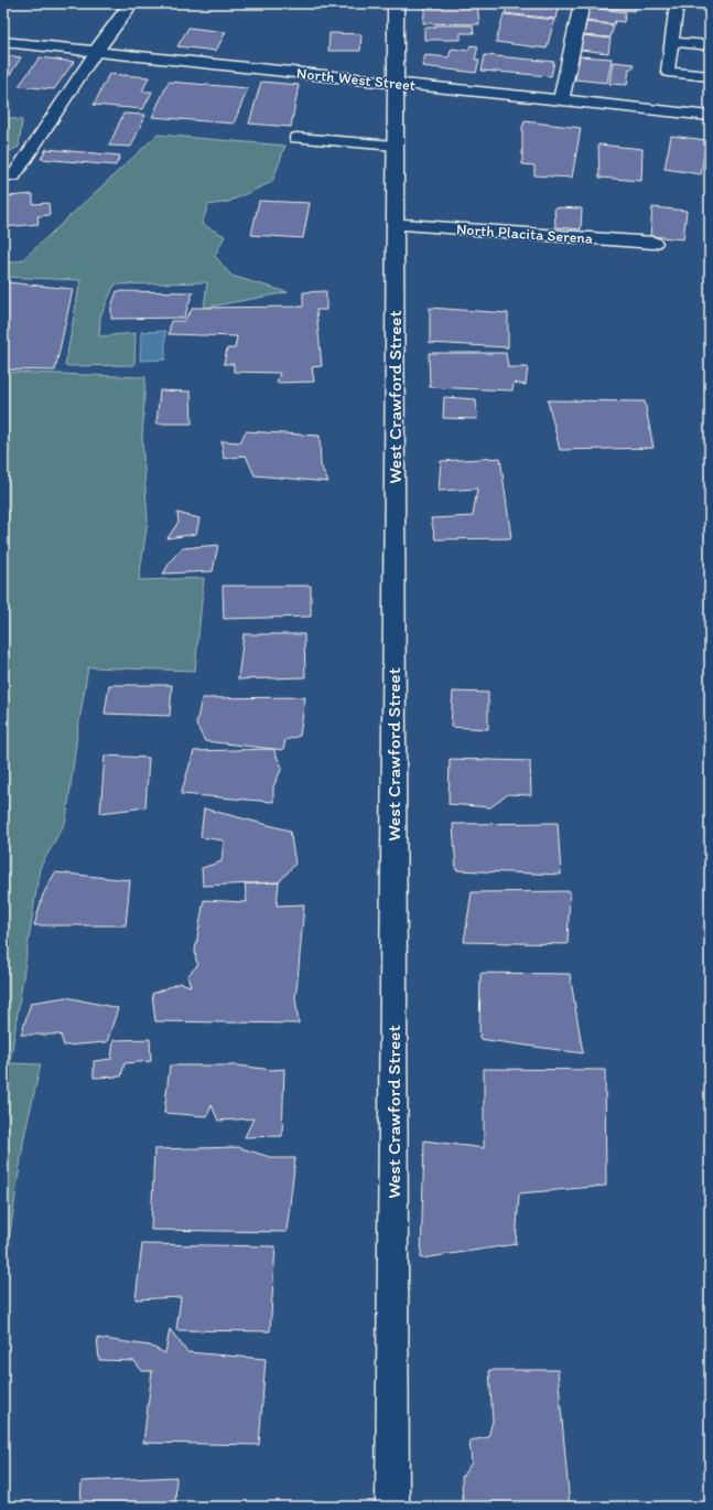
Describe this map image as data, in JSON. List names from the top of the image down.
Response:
{
  "streets": {
    "street": ["North West Street", "North Placita Serena", "West Crawford Street"]
  },
  "crossings": [
    ["North West Street", "West Crawford Street"],
    ["North Placita Serena", "West Crawford Street"]
  ]
}
